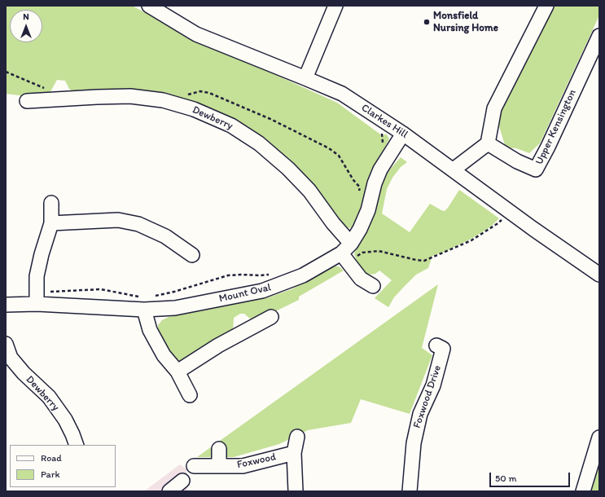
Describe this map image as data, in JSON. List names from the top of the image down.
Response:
{
  "streets": {
    "street": [
      "Dewberry",
      "Clarkes Hill",
      "Upper Kensington",
      "Mount Oval",
      "Foxwood Drive",
      "Foxwood"
    ]
  },
  "crossings": [
    ["Dewberry", "Mount Oval"],
    ["Clarkes Hill", "Mount Oval"]
  ],
  "places": ["Monsfield Nursing Home"],
  "legend": ["Road", "Park"],
  "scale_bar": "50 m",
  "north": "top"
}
